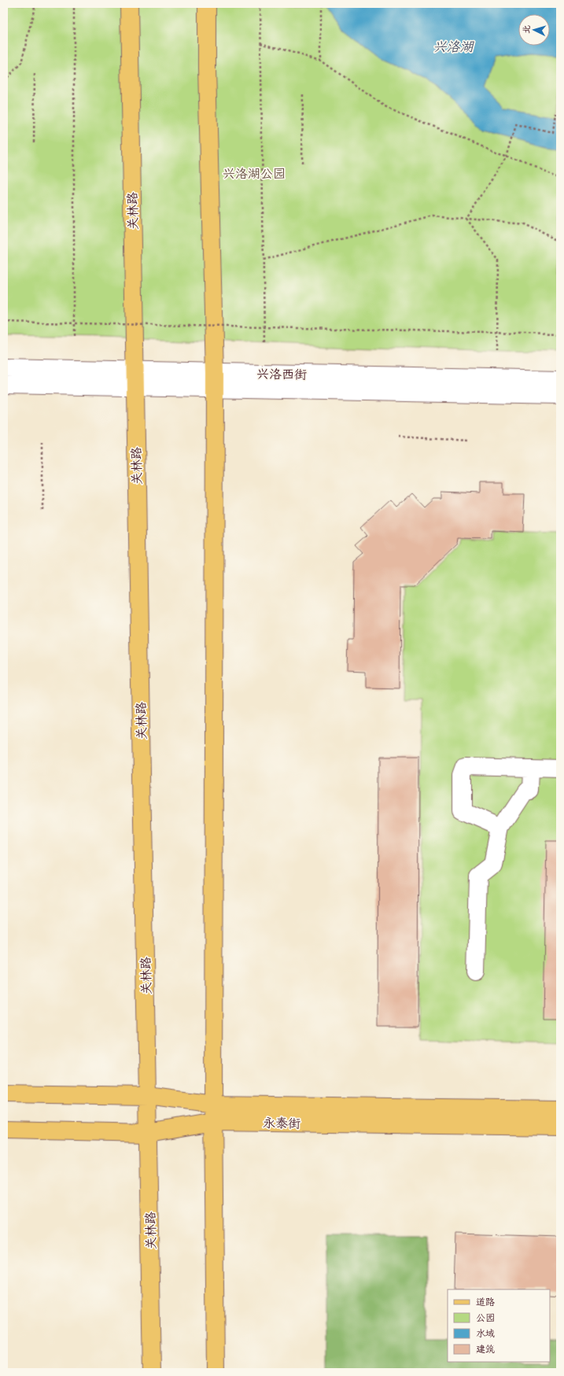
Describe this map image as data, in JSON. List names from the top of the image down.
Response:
{
  "streets": {
    "main road": ["关林路", "永泰街"],
    "street": ["兴洛西街"]
  },
  "crossings": [
    ["关林路", "兴洛西街"],
    ["关林路", "永泰街"]
  ],
  "water": ["兴洛湖"],
  "parks": ["兴洛湖公园"],
  "legend": [
    "道路",
    "公园",
    "水域",
    "建筑"
  ],
  "north": "left"
}
